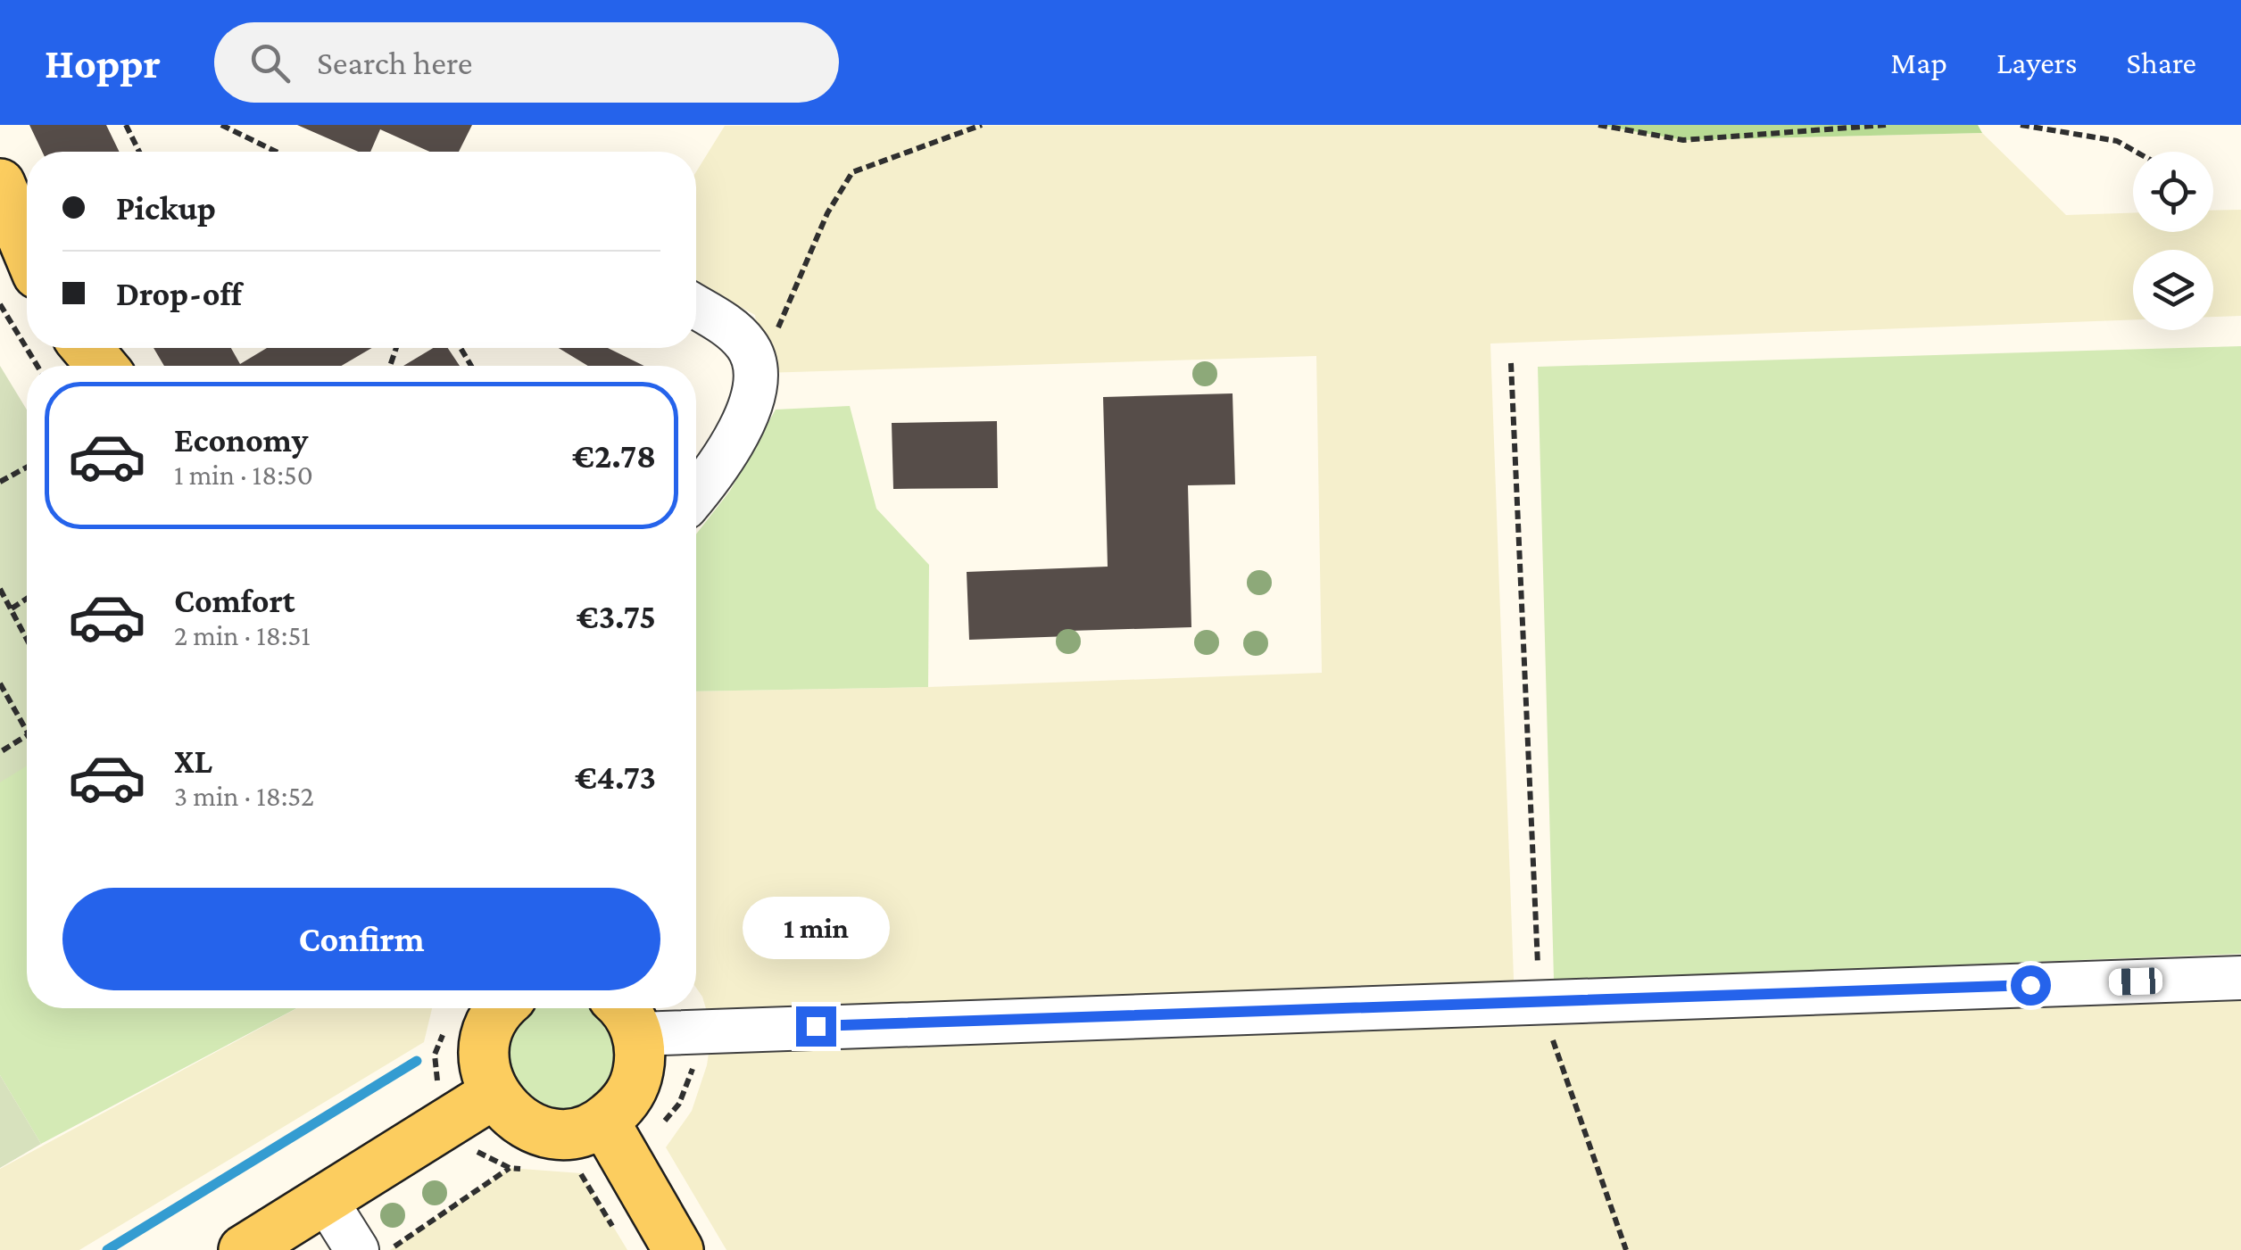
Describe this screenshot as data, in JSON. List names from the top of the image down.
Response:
{
  "page": {
    "header": "Hoppr",
    "search": "Search here",
    "nav": ["Map", "Layers", "Share"],
    "banner": ["Pickup", "Drop-off"],
    "list": [
      {
        "name": "Economy",
        "note": "1 min · 18:50",
        "value": "€2.78"
      },
      {
        "name": "Comfort",
        "note": "2 min · 18:51",
        "value": "€3.75"
      },
      {
        "name": "XL",
        "note": "3 min · 18:52",
        "value": "€4.73"
      }
    ],
    "buttons": "Confirm",
    "bubble": "1 min"
  }
}
